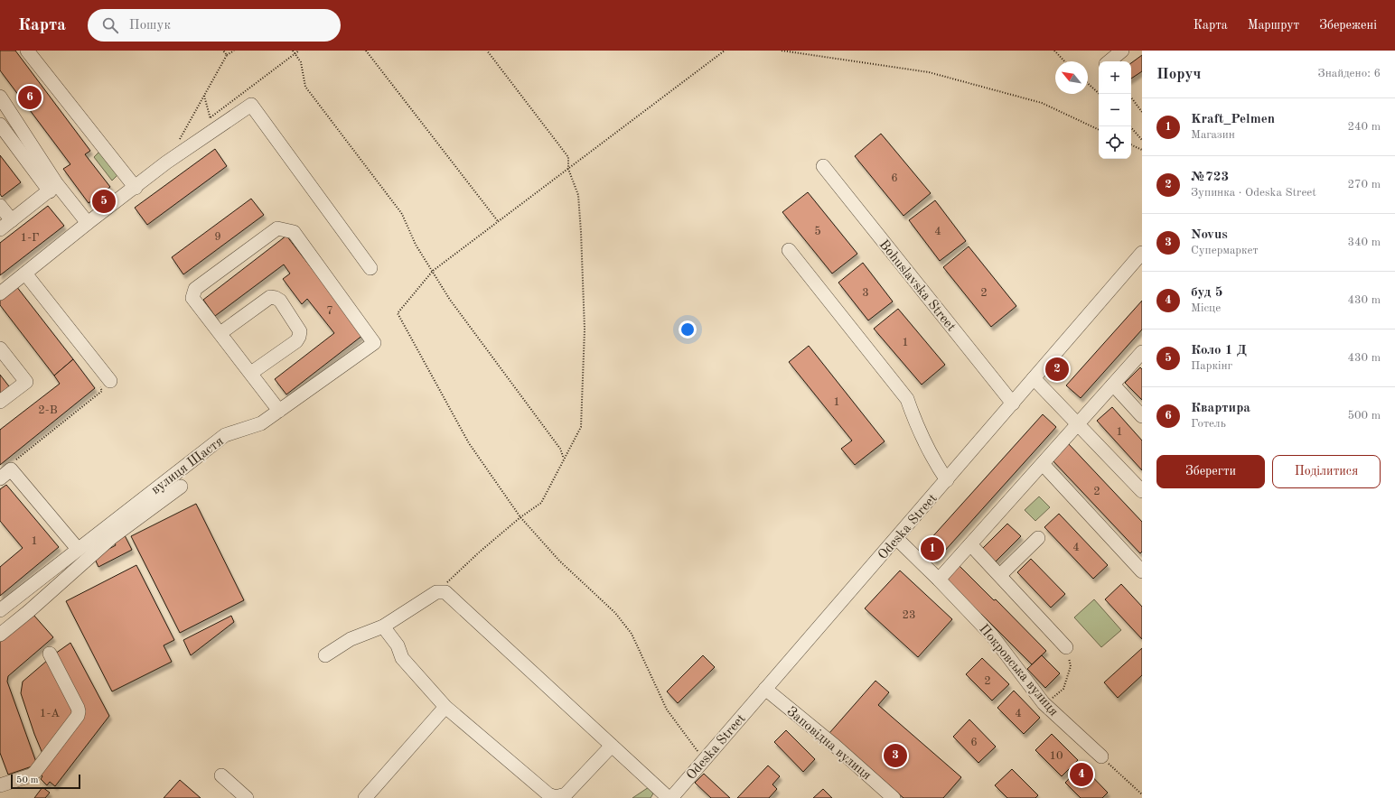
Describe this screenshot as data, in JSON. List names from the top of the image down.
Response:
{
  "streets": {
    "street": [
      "Bohuslavska Street",
      "вулиця Щастя",
      "Odeska Street",
      "Покровська вулиця",
      "Заповідна вулиця"
    ]
  },
  "crossings": [
    ["Bohuslavska Street", "Odeska Street"],
    ["Odeska Street", "Покровська вулиця"],
    ["Odeska Street", "Заповідна вулиця"]
  ],
  "house_numbers": [
    "6",
    "5",
    "4",
    "9",
    "1-Г",
    "3",
    "2",
    "7",
    "1",
    "1",
    "2-В",
    "1",
    "2",
    "1",
    "4",
    "23",
    "2",
    "1-А",
    "4",
    "6",
    "10"
  ],
  "scale_bar": "50 m",
  "north": "top left",
  "page": {
    "header": "Карта",
    "search": "Пошук",
    "nav": ["Карта", "Маршрут", "Збережені"],
    "heading": ["Поруч", "Знайдено: 6"],
    "map_buttons": ["+", "−"],
    "pins": [
      "6",
      "5",
      "2",
      "1",
      "3",
      "4"
    ],
    "list": [
      {
        "mark": "1",
        "name": "Kraft_Pelmen",
        "note": "Магазин",
        "value": "240 m"
      },
      {
        "mark": "2",
        "name": "№723",
        "note": "Зупинка · Odeska Street",
        "value": "270 m"
      },
      {
        "mark": "3",
        "name": "Novus",
        "note": "Супермаркет",
        "value": "340 m"
      },
      {
        "mark": "4",
        "name": "буд 5",
        "note": "Місце",
        "value": "430 m"
      },
      {
        "mark": "5",
        "name": "Коло 1 Д",
        "note": "Паркінг",
        "value": "430 m"
      },
      {
        "mark": "6",
        "name": "Квартира",
        "note": "Готель",
        "value": "500 m"
      }
    ],
    "buttons": ["Зберегти", "Поділитися"],
    "scale": "50 m"
  }
}
